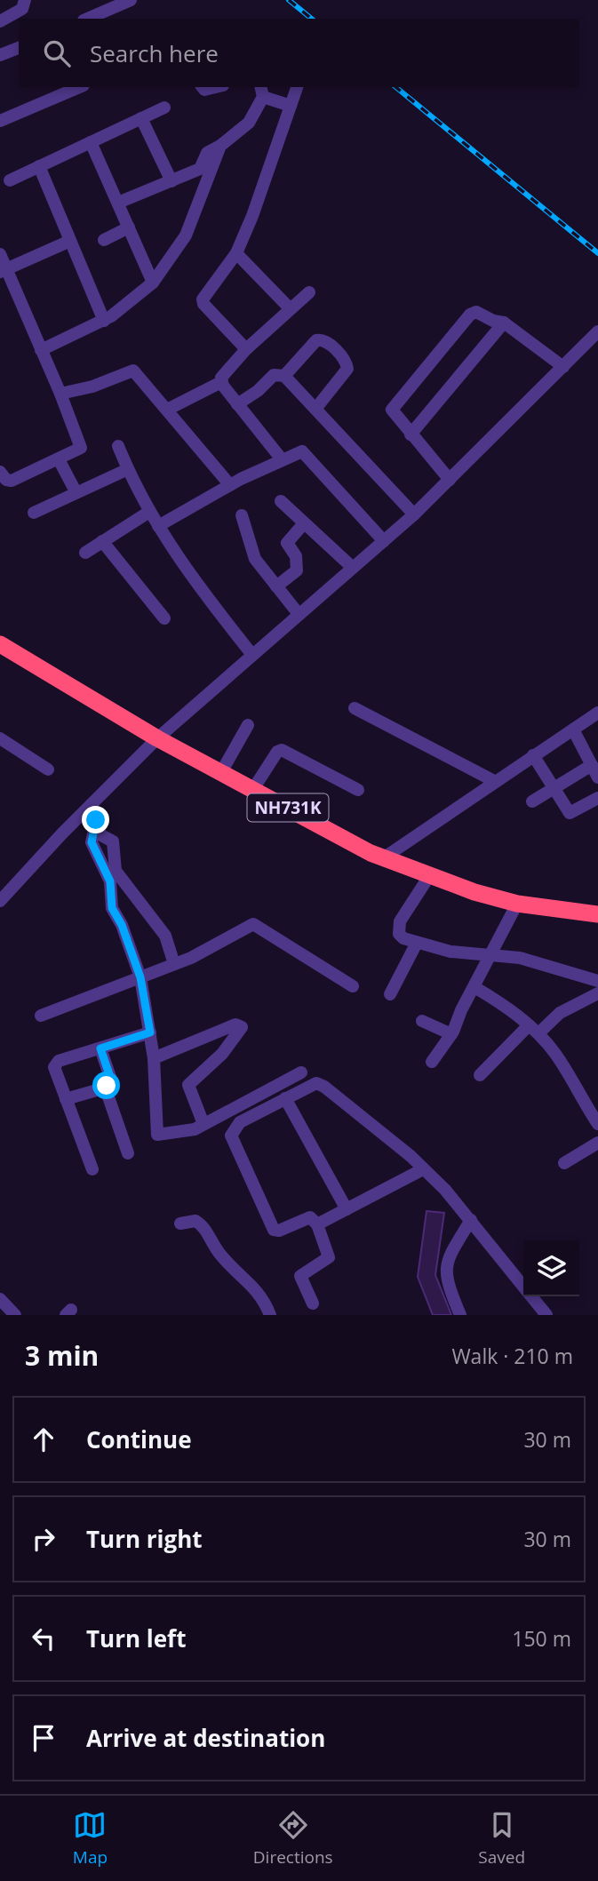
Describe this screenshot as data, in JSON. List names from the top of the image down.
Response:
{
  "streets": {
    "highway": ["NH731K"]
  },
  "page": {
    "search": "Search here",
    "heading": ["3 min", "Walk · 210 m"],
    "list": [
      ["Continue", "30 m"],
      ["Turn right", "30 m"],
      ["Turn left", "150 m"],
      "Arrive at destination"
    ],
    "nav": ["Map", "Directions", "Saved"]
  }
}
